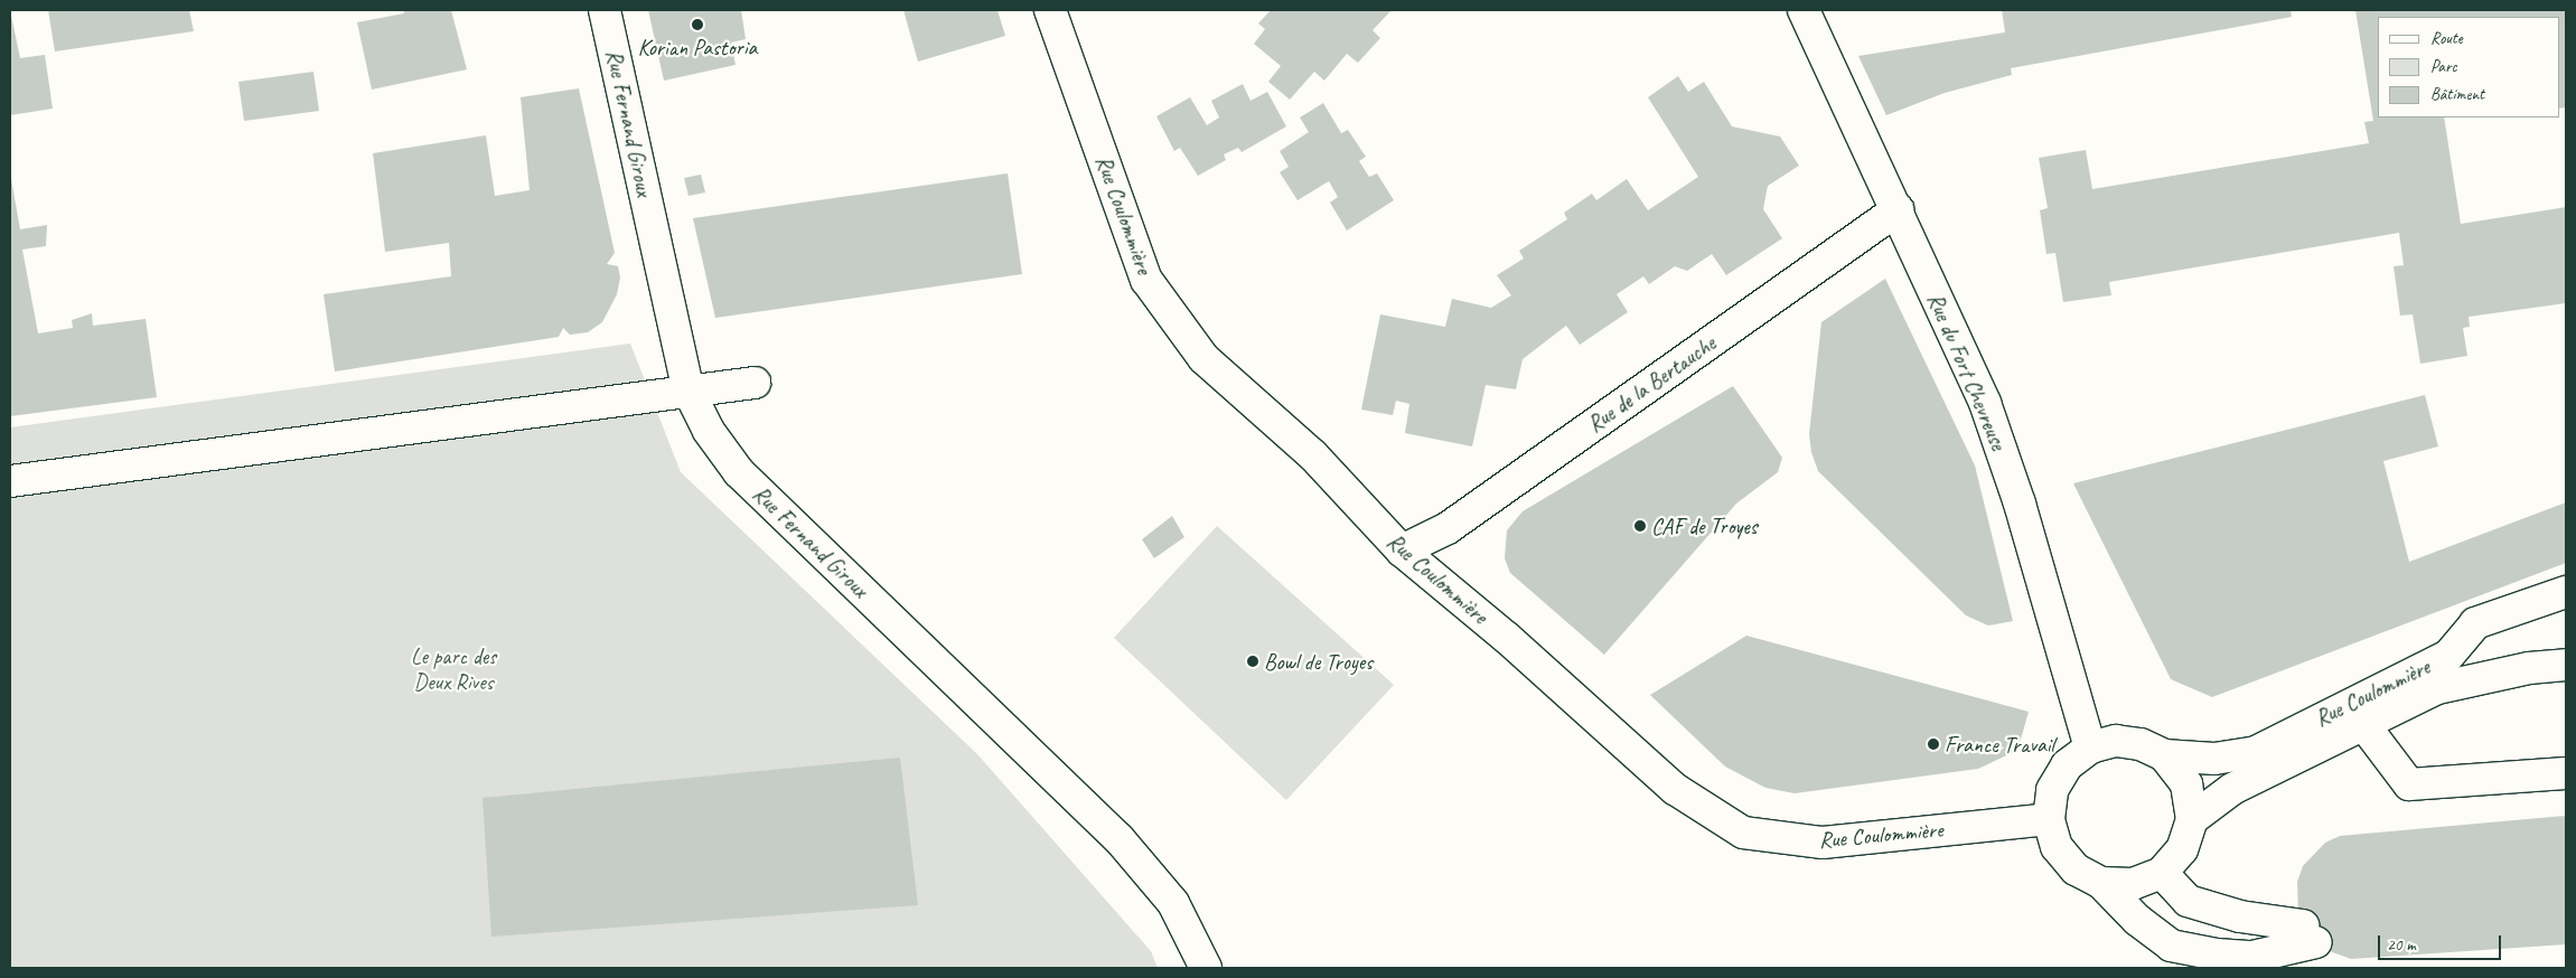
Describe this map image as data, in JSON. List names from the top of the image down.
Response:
{
  "streets": {
    "street": [
      "Rue Fernand Giroux",
      "Rue Coulommière",
      "Rue du Fort Chevreuse",
      "Rue de la Bertauche"
    ]
  },
  "crossings": [
    ["Rue Coulommière", "Rue du Fort Chevreuse"],
    ["Rue Coulommière", "Rue de la Bertauche"],
    ["Rue du Fort Chevreuse", "Rue de la Bertauche"]
  ],
  "parks": ["Le parc des Deux Rives"],
  "places": [
    "Korian Pastoria",
    "CAF de Troyes",
    "Bowl de Troyes",
    "France Travail"
  ],
  "legend": ["Route", "Parc", "Bâtiment"],
  "scale_bar": "20 m"
}
